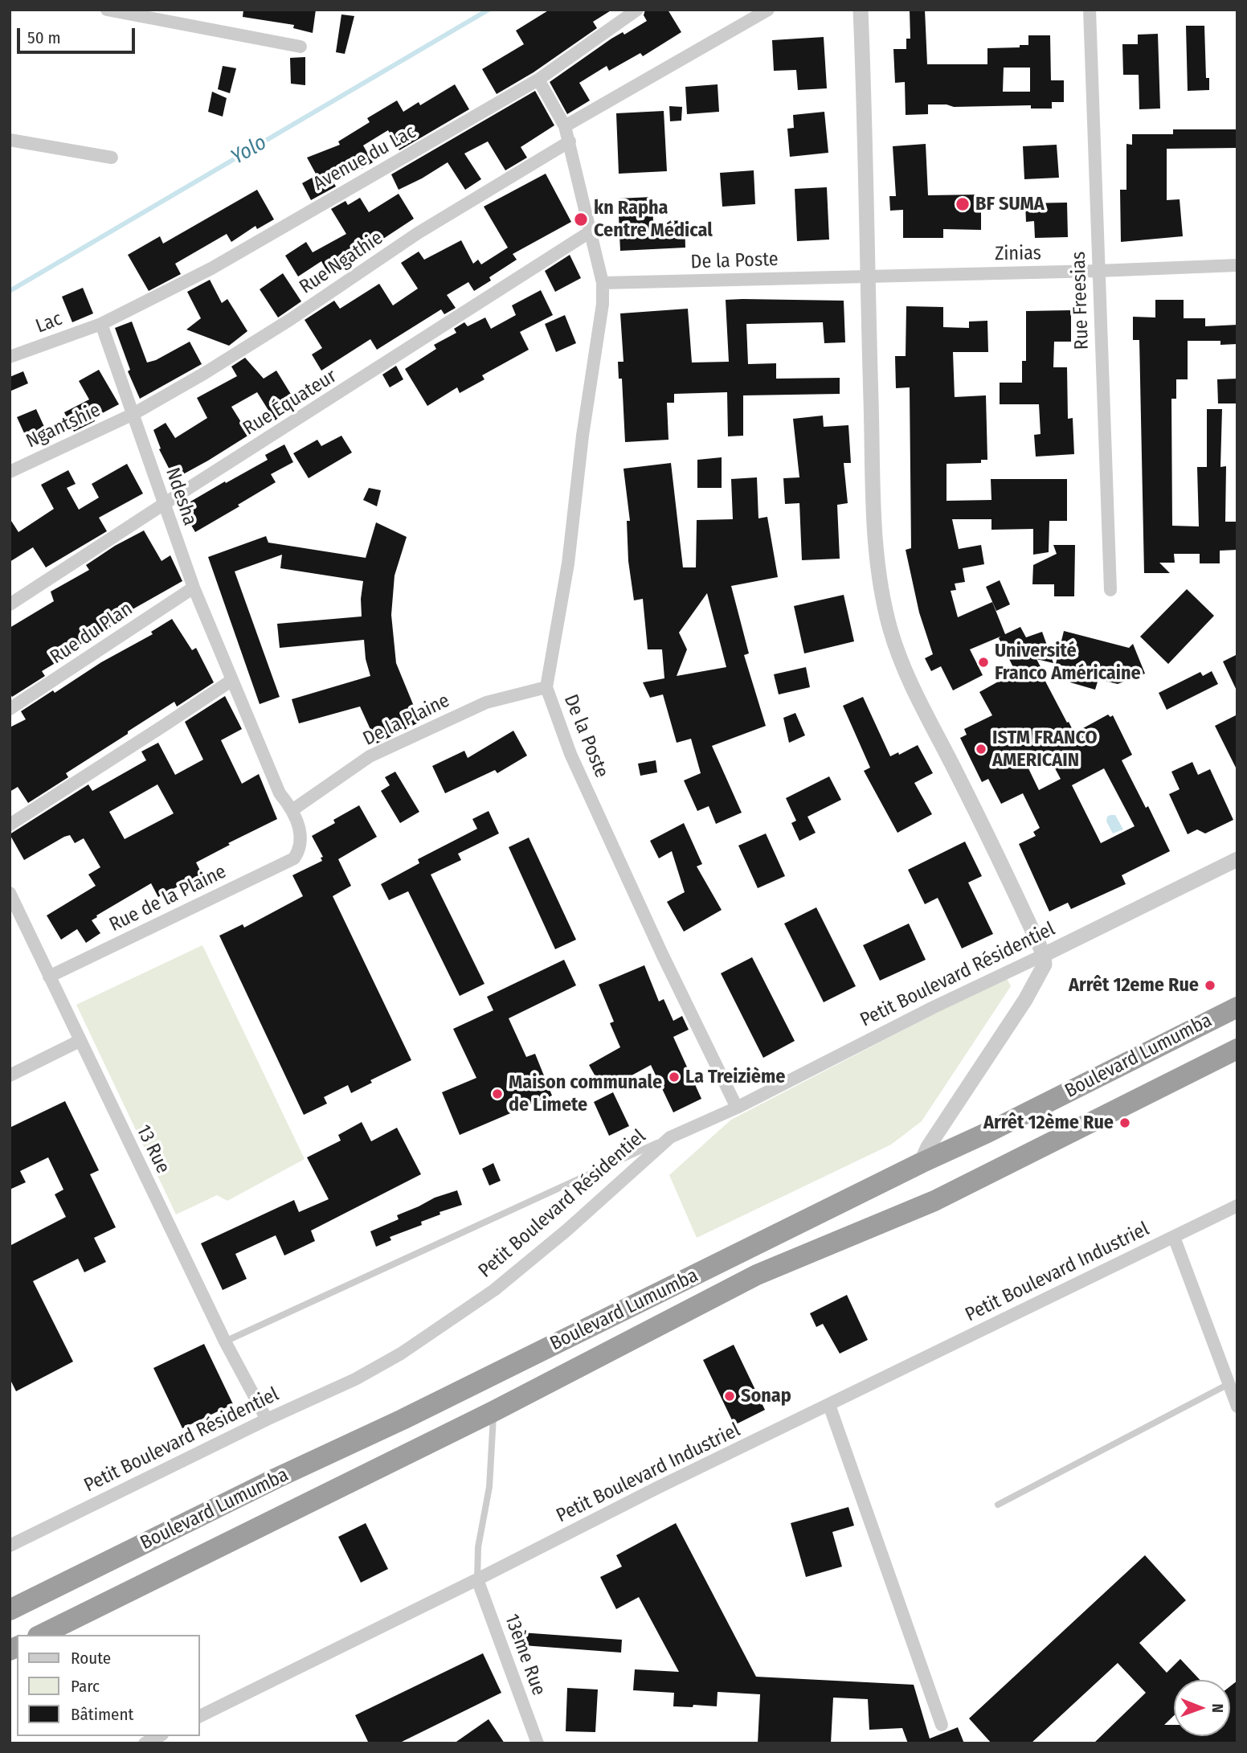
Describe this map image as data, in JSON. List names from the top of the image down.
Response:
{
  "streets": {
    "highway": ["Boulevard Lumumba"],
    "street": [
      "Avenue du Lac",
      "Zinias",
      "De la Poste",
      "Rue Ngathie",
      "Rue Freesias",
      "Lac",
      "Rue Équateur",
      "Ngantshie",
      "Ndesha",
      "Rue du Plan",
      "De la Plaine",
      "Rue de la Plaine",
      "Petit Boulevard Résidentiel",
      "13 Rue",
      "Petit Boulevard Industriel",
      "13ème Rue"
    ]
  },
  "crossings": [
    ["Avenue du Lac", "De la Poste"],
    ["Avenue du Lac", "Lac"],
    ["Avenue du Lac", "Ndesha"],
    ["Zinias", "De la Poste"],
    ["Zinias", "Rue Freesias"],
    ["De la Poste", "Rue Ngathie"],
    ["De la Poste", "Rue Équateur"],
    ["De la Poste", "De la Plaine"],
    ["De la Poste", "Petit Boulevard Résidentiel"],
    ["Rue Ngathie", "Ngantshie"],
    ["Rue Ngathie", "Ndesha"],
    ["Lac", "Ndesha"],
    ["Rue Équateur", "Ndesha"],
    ["Ngantshie", "Ndesha"],
    ["Ndesha", "Rue du Plan"],
    ["Ndesha", "De la Plaine"],
    ["Ndesha", "Rue de la Plaine"],
    ["Rue de la Plaine", "13 Rue"],
    ["Petit Boulevard Résidentiel", "13 Rue"],
    ["Petit Boulevard Industriel", "13ème Rue"]
  ],
  "water": ["Yolo"],
  "places": [
    "BF SUMA",
    "kn Rapha Centre Médical",
    "Université Franco Américaine",
    "ISTM FRANCO AMERICAIN",
    "Arrêt 12eme Rue",
    "La Treizième",
    "Maison communale de Limete",
    "Arrêt 12ème Rue",
    "Sonap"
  ],
  "legend": ["Route", "Parc", "Bâtiment"],
  "scale_bar": "50 m",
  "north": "right"
}
